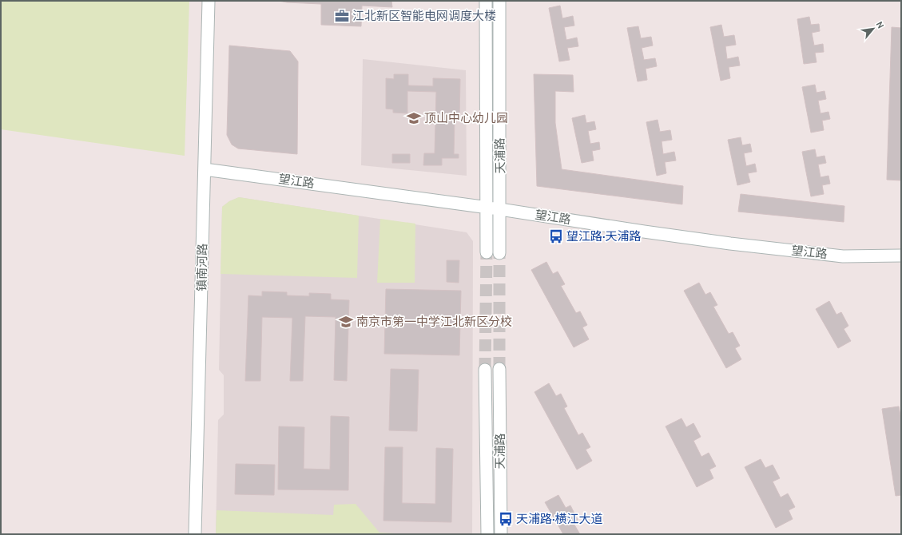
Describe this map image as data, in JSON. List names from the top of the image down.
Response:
{
  "streets": {
    "street": ["天浦路", "望江路", "镇南河路"]
  },
  "crossings": [
    ["天浦路", "望江路"],
    ["望江路", "镇南河路"]
  ],
  "places": {
    "office": ["江北新区智能电网调度大楼"],
    "school or university": ["顶山中心幼儿园", "南京市第一中学江北新区分校"],
    "bus stop": ["望江路·天浦路", "天浦路·横江大道"]
  },
  "north": "top right"
}
